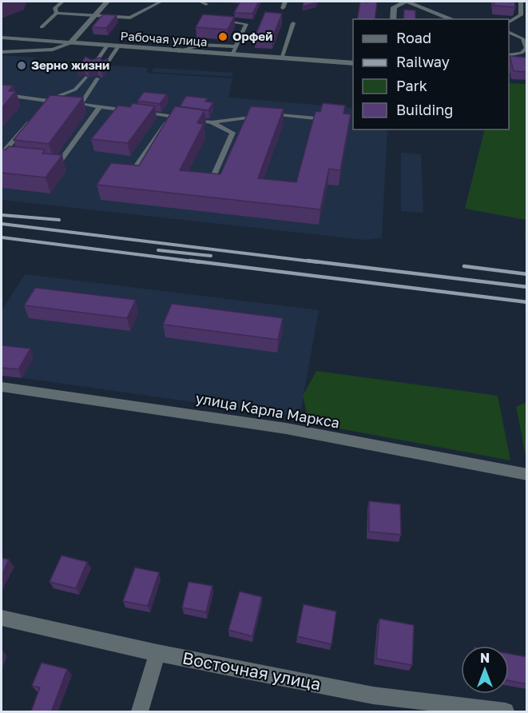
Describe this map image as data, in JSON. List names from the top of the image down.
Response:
{
  "streets": {
    "street": ["Рабочая улица", "улица Карла Маркса", "Восточная улица"]
  },
  "places": ["Орфей", "Зерно жизни"],
  "legend": [
    "Road",
    "Railway",
    "Park",
    "Building"
  ],
  "north": "top"
}
